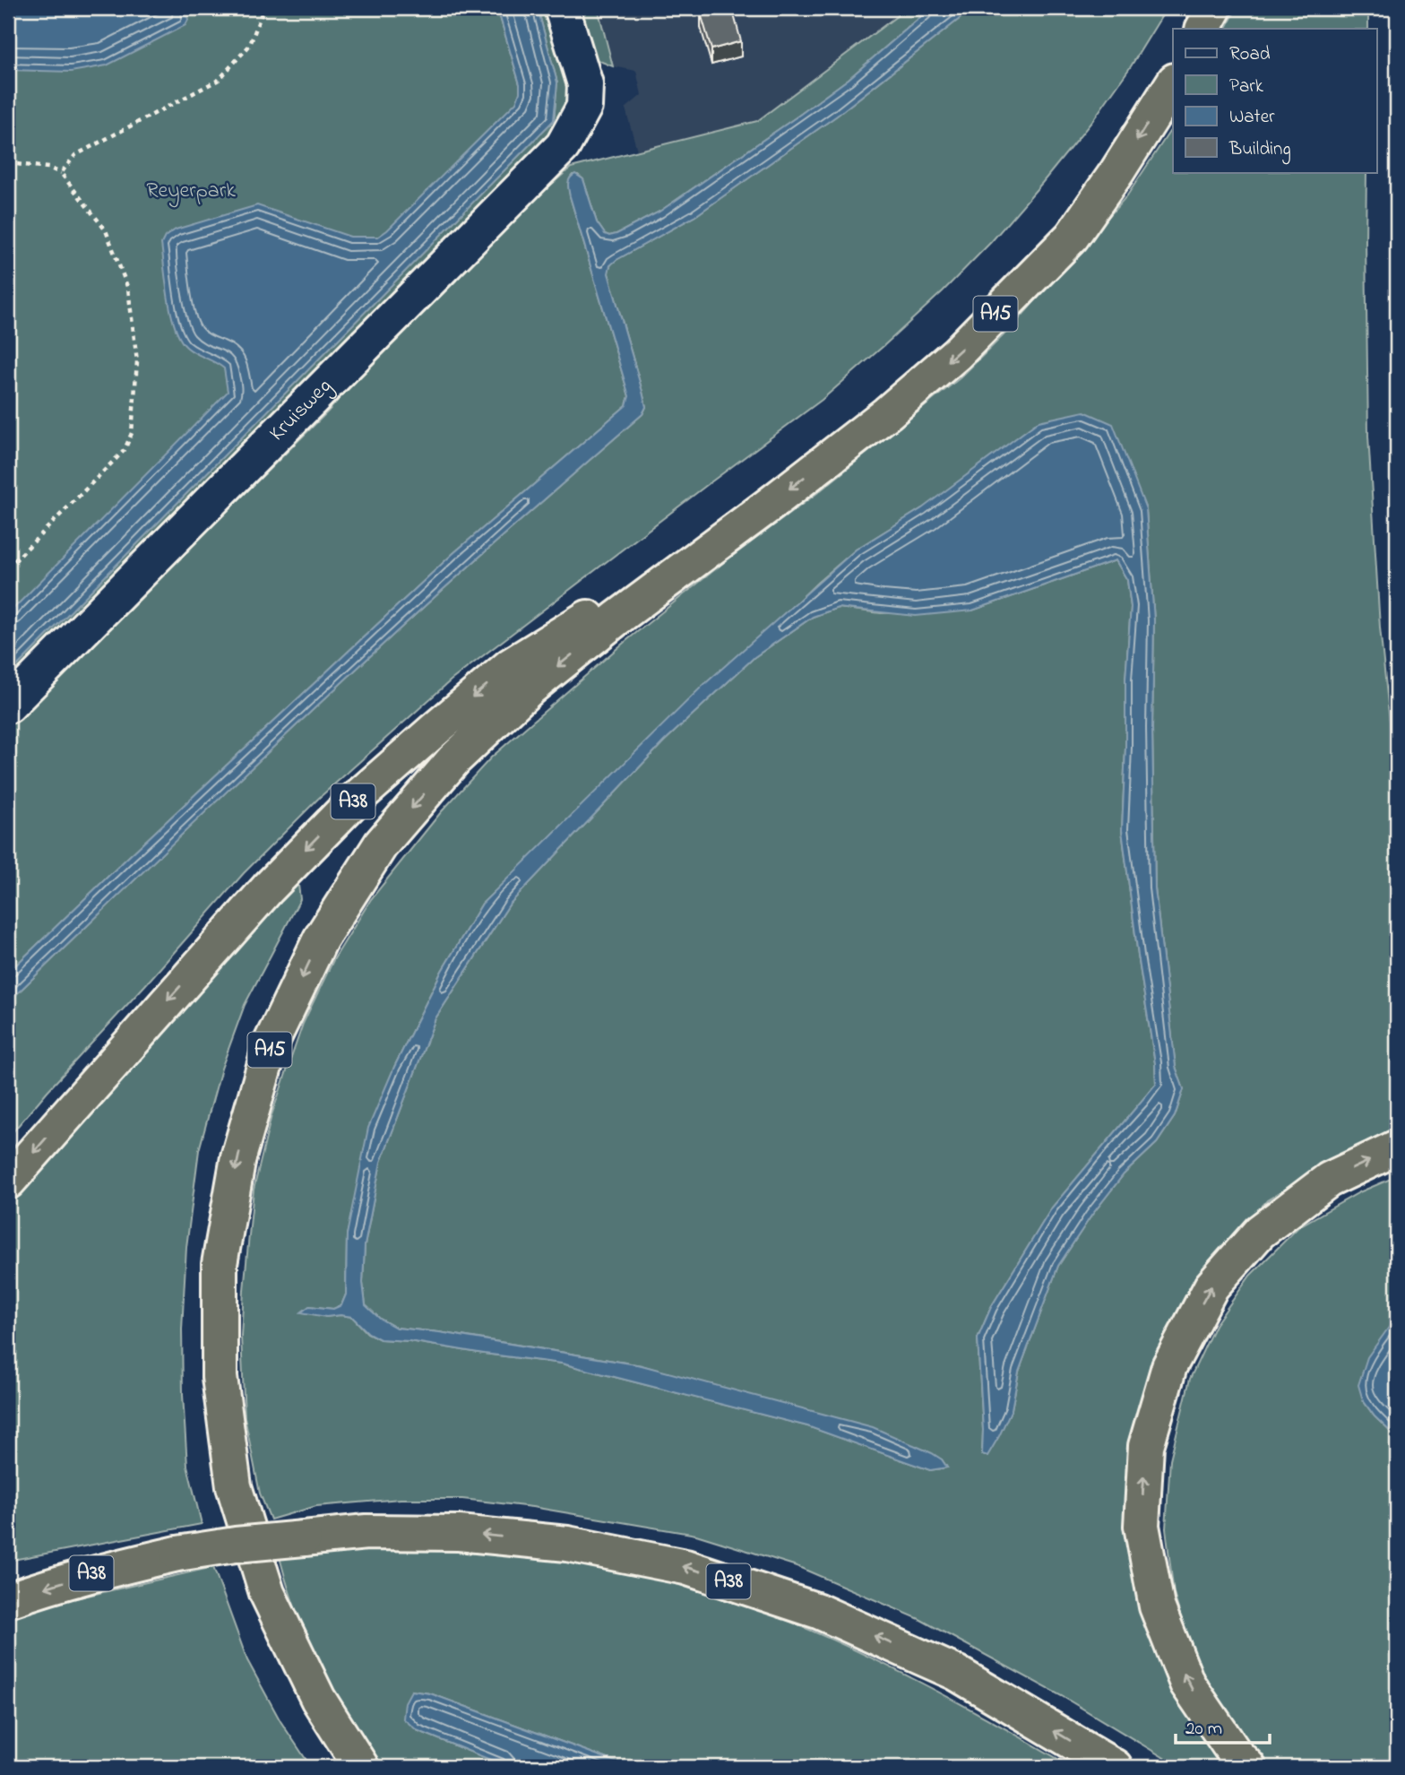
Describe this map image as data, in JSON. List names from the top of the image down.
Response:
{
  "streets": {
    "highway": ["A15", "A38"],
    "street": ["Kruisweg"]
  },
  "crossings": [
    ["A15", "A38"]
  ],
  "parks": ["Reyerpark"],
  "legend": [
    "Road",
    "Park",
    "Water",
    "Building"
  ],
  "scale_bar": "20 m"
}
